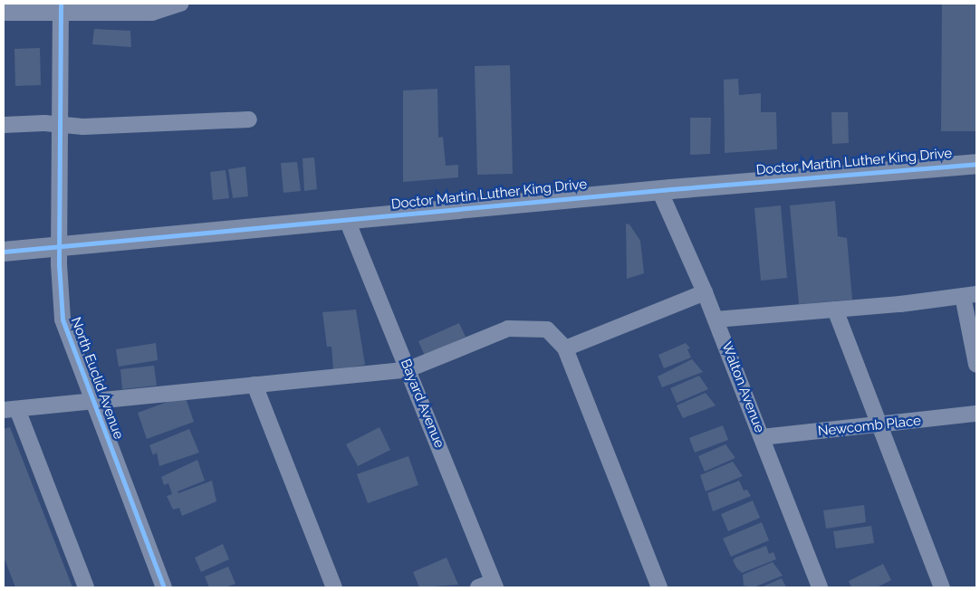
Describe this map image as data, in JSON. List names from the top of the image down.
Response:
{
  "streets": {
    "main road": ["Doctor Martin Luther King Drive"],
    "street": [
      "North Euclid Avenue",
      "Walton Avenue",
      "Bayard Avenue",
      "Newcomb Place"
    ]
  },
  "crossings": [
    ["Doctor Martin Luther King Drive", "North Euclid Avenue"],
    ["Doctor Martin Luther King Drive", "Walton Avenue"],
    ["Doctor Martin Luther King Drive", "Bayard Avenue"],
    ["Walton Avenue", "Newcomb Place"]
  ]
}
